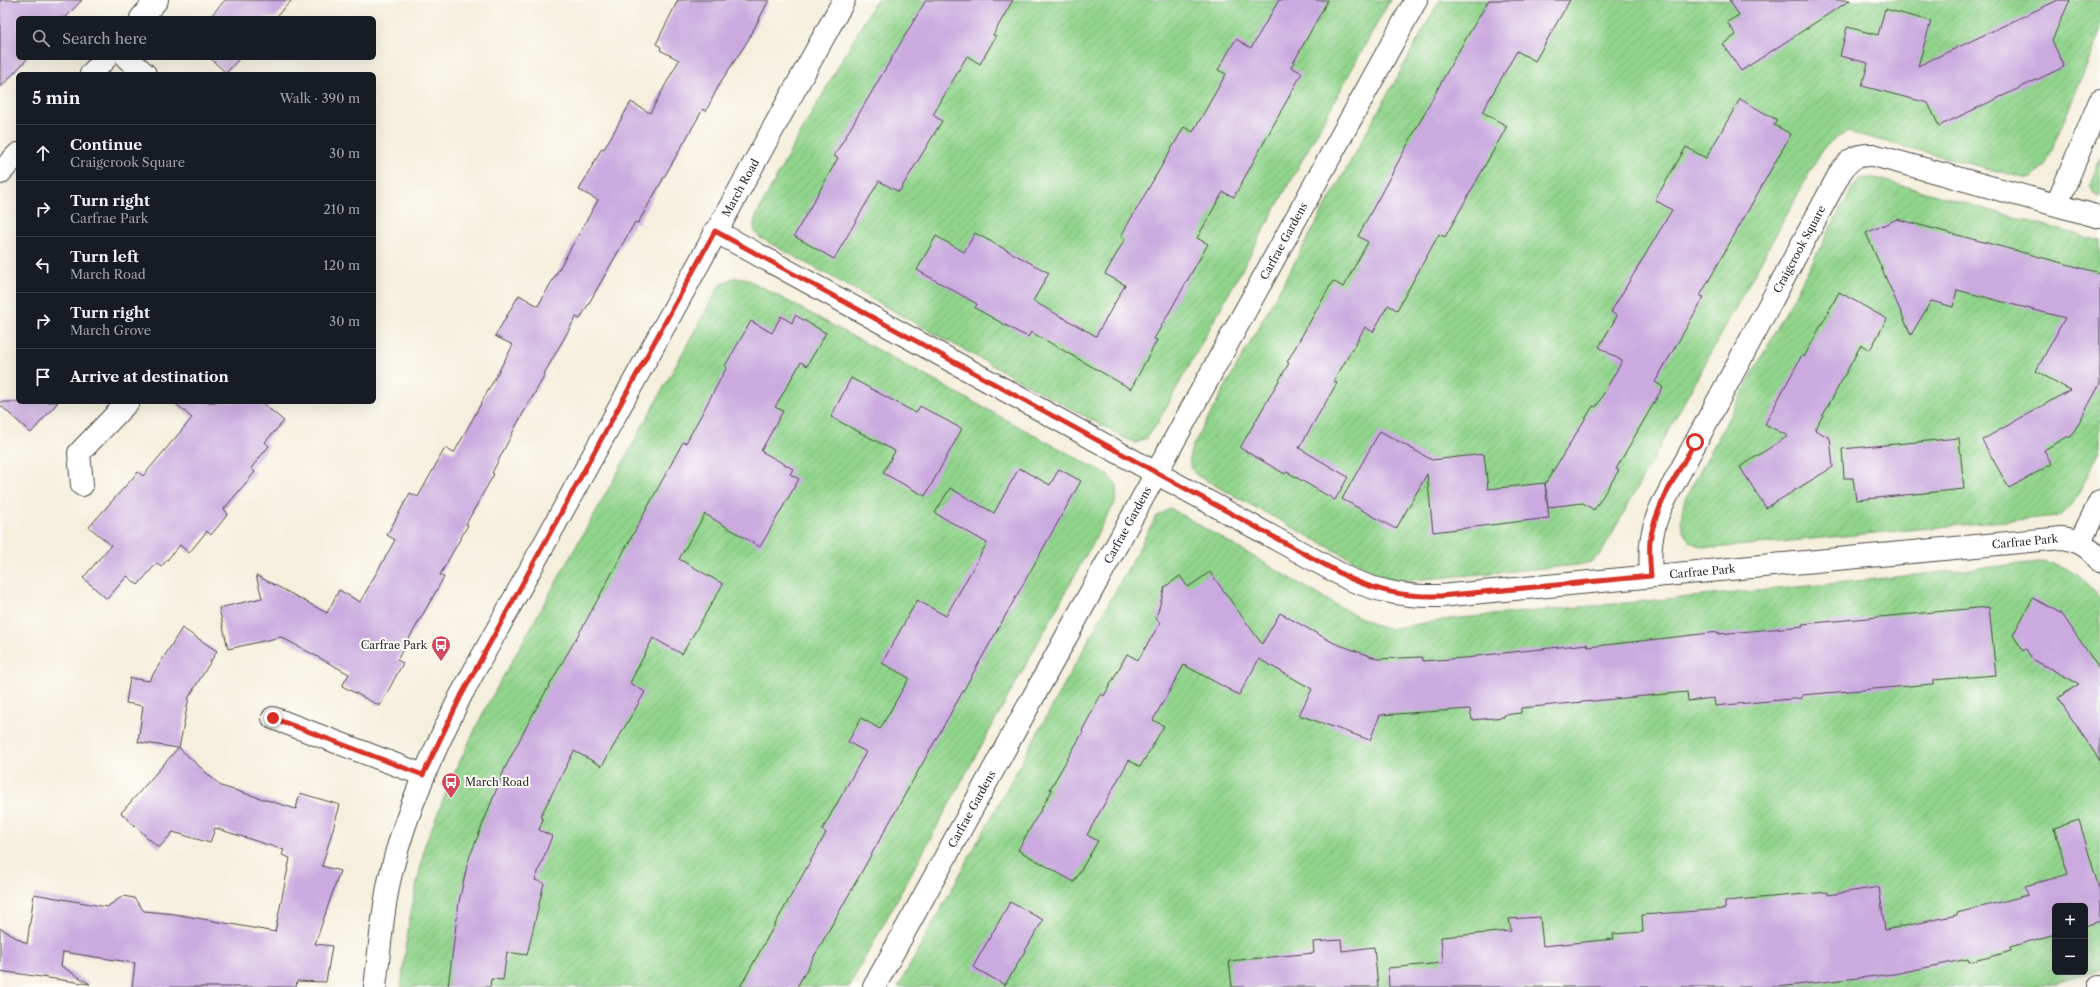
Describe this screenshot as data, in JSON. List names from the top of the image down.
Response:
{
  "streets": {
    "street": [
      "March Road",
      "Carfrae Gardens",
      "Craigcrook Square",
      "Carfrae Park"
    ]
  },
  "crossings": [
    ["March Road", "Carfrae Park"],
    ["Carfrae Gardens", "Carfrae Park"],
    ["Craigcrook Square", "Carfrae Park"]
  ],
  "places": {
    "bus stop": ["Carfrae Park", "March Road"]
  },
  "page": {
    "search": "Search here",
    "heading": ["5 min", "Walk · 390 m"],
    "list": [
      ["Continue", "Craigcrook Square", "30 m"],
      ["Turn right", "Carfrae Park", "210 m"],
      ["Turn left", "March Road", "120 m"],
      ["Turn right", "March Grove", "30 m"],
      "Arrive at destination"
    ],
    "map_buttons": ["+", "−"]
  }
}
